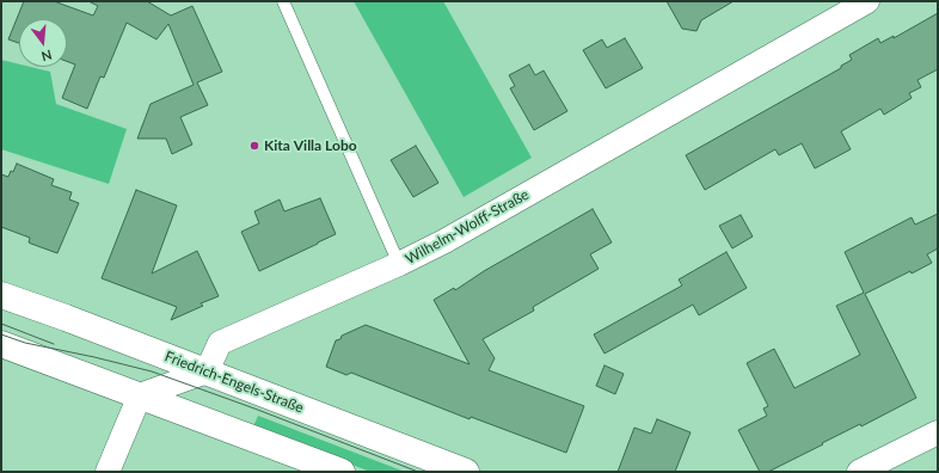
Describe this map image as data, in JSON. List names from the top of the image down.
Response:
{
  "streets": {
    "main road": ["Friedrich-Engels-Straße"],
    "street": ["Wilhelm-Wolff-Straße"]
  },
  "crossings": [
    ["Wilhelm-Wolff-Straße", "Friedrich-Engels-Straße"]
  ],
  "places": ["Kita Villa Lobo"],
  "north": "bottom"
}
